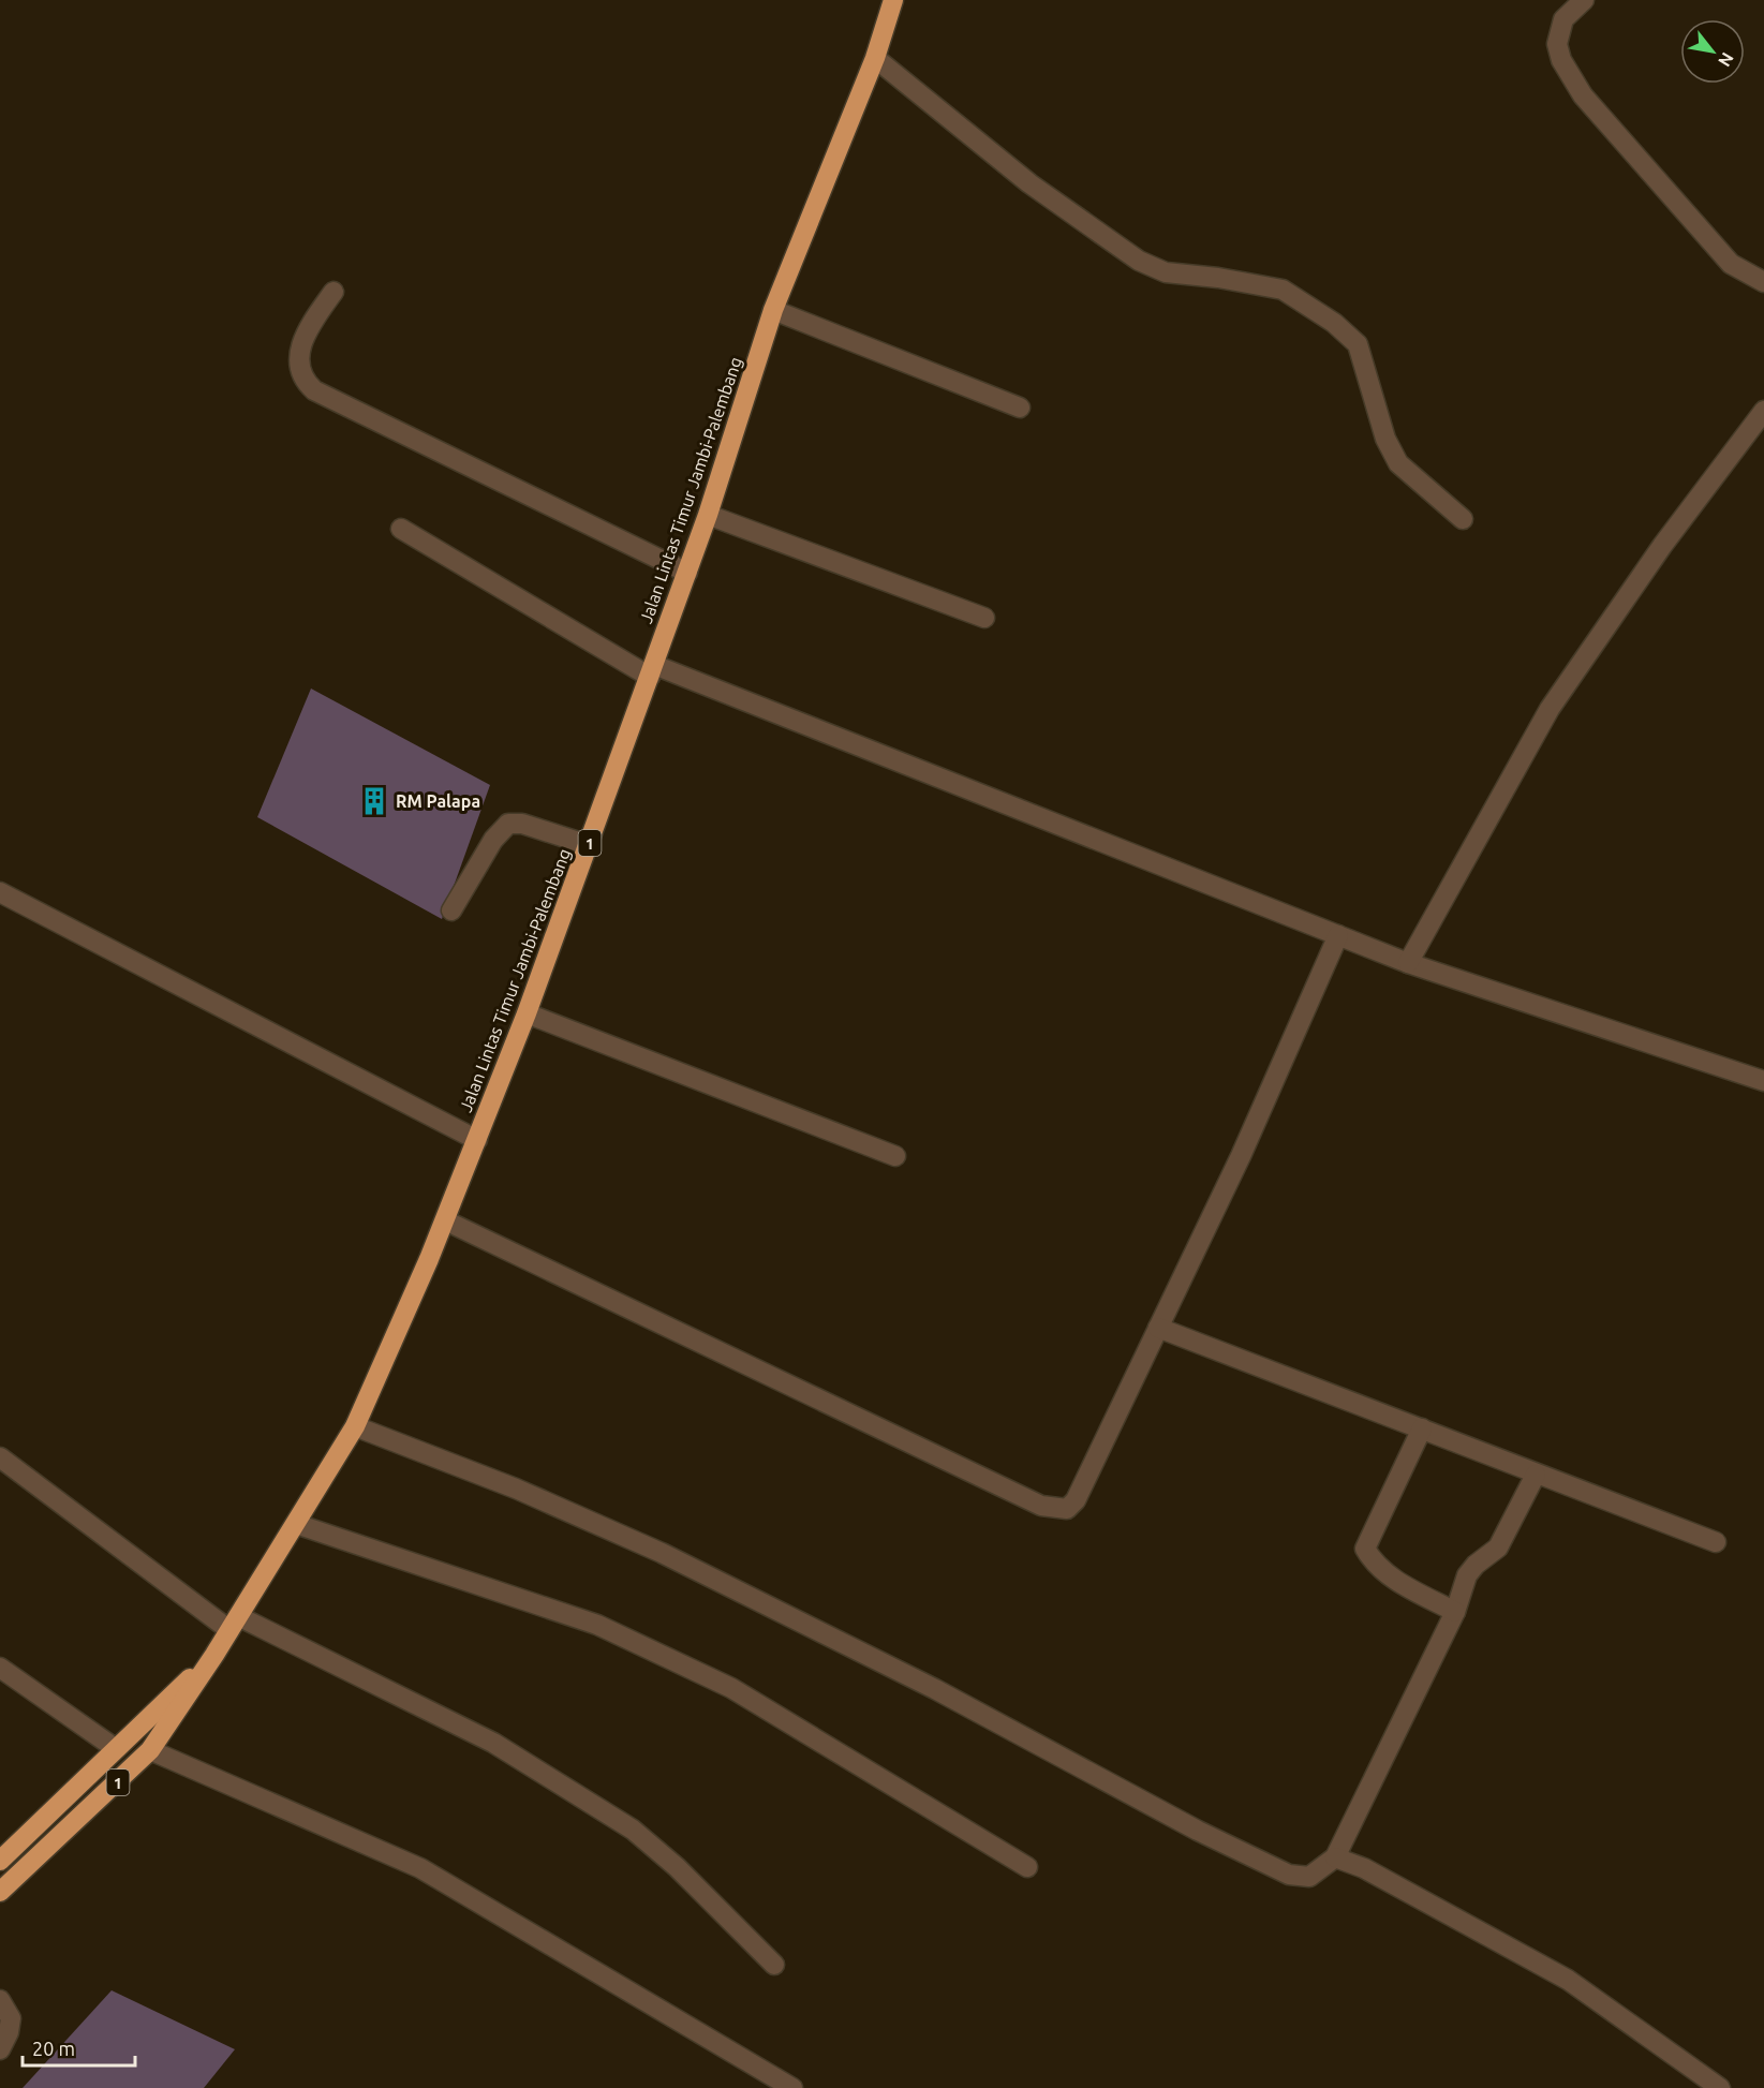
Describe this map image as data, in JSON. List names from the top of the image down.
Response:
{
  "streets": {
    "highway": ["Jalan Lintas Timur Jambi-Palembang", "1"]
  },
  "places": {
    "building": ["RM Palapa"]
  },
  "scale_bar": "20 m",
  "north": "bottom right"
}
